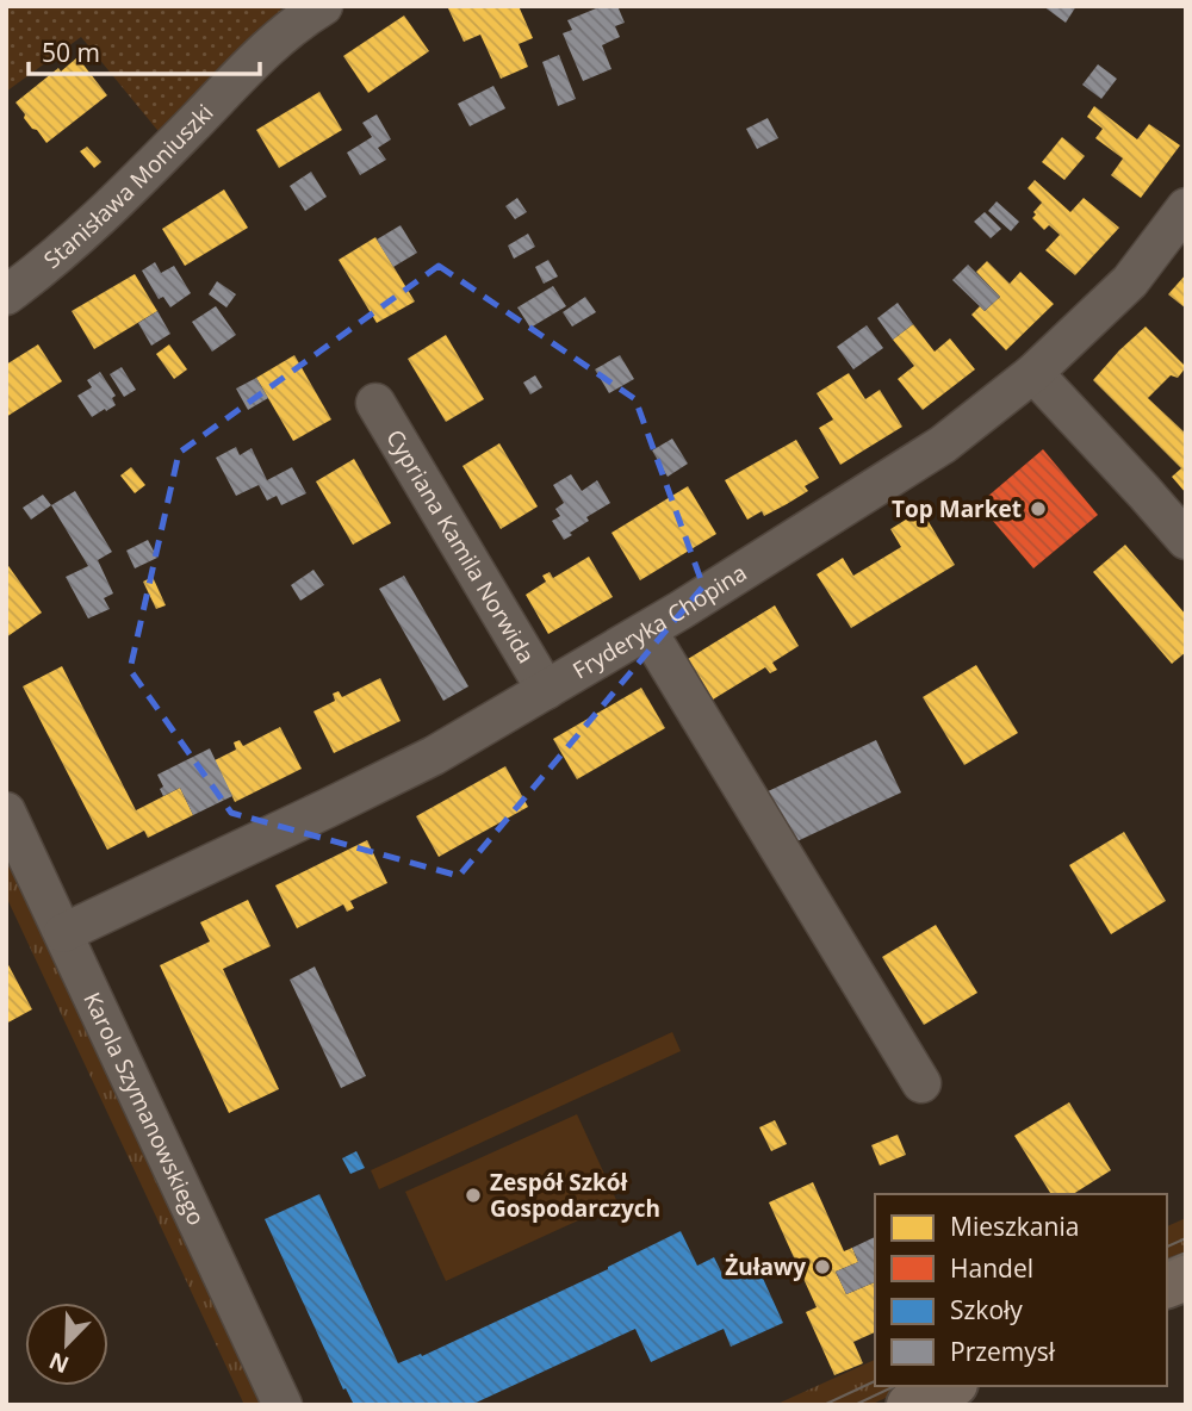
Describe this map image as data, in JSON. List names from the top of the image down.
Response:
{
  "streets": {
    "street": [
      "Stanisława Moniuszki",
      "Cypriana Kamila Norwida",
      "Fryderyka Chopina",
      "Karola Szymanowskiego"
    ]
  },
  "crossings": [
    ["Cypriana Kamila Norwida", "Fryderyka Chopina"],
    ["Fryderyka Chopina", "Karola Szymanowskiego"]
  ],
  "places": ["Top Market", "Zespół Szkół Gospodarczych", "Żuławy"],
  "legend": [
    "Mieszkania",
    "Handel",
    "Szkoły",
    "Przemysł"
  ],
  "scale_bar": "50 m",
  "north": "bottom left"
}
